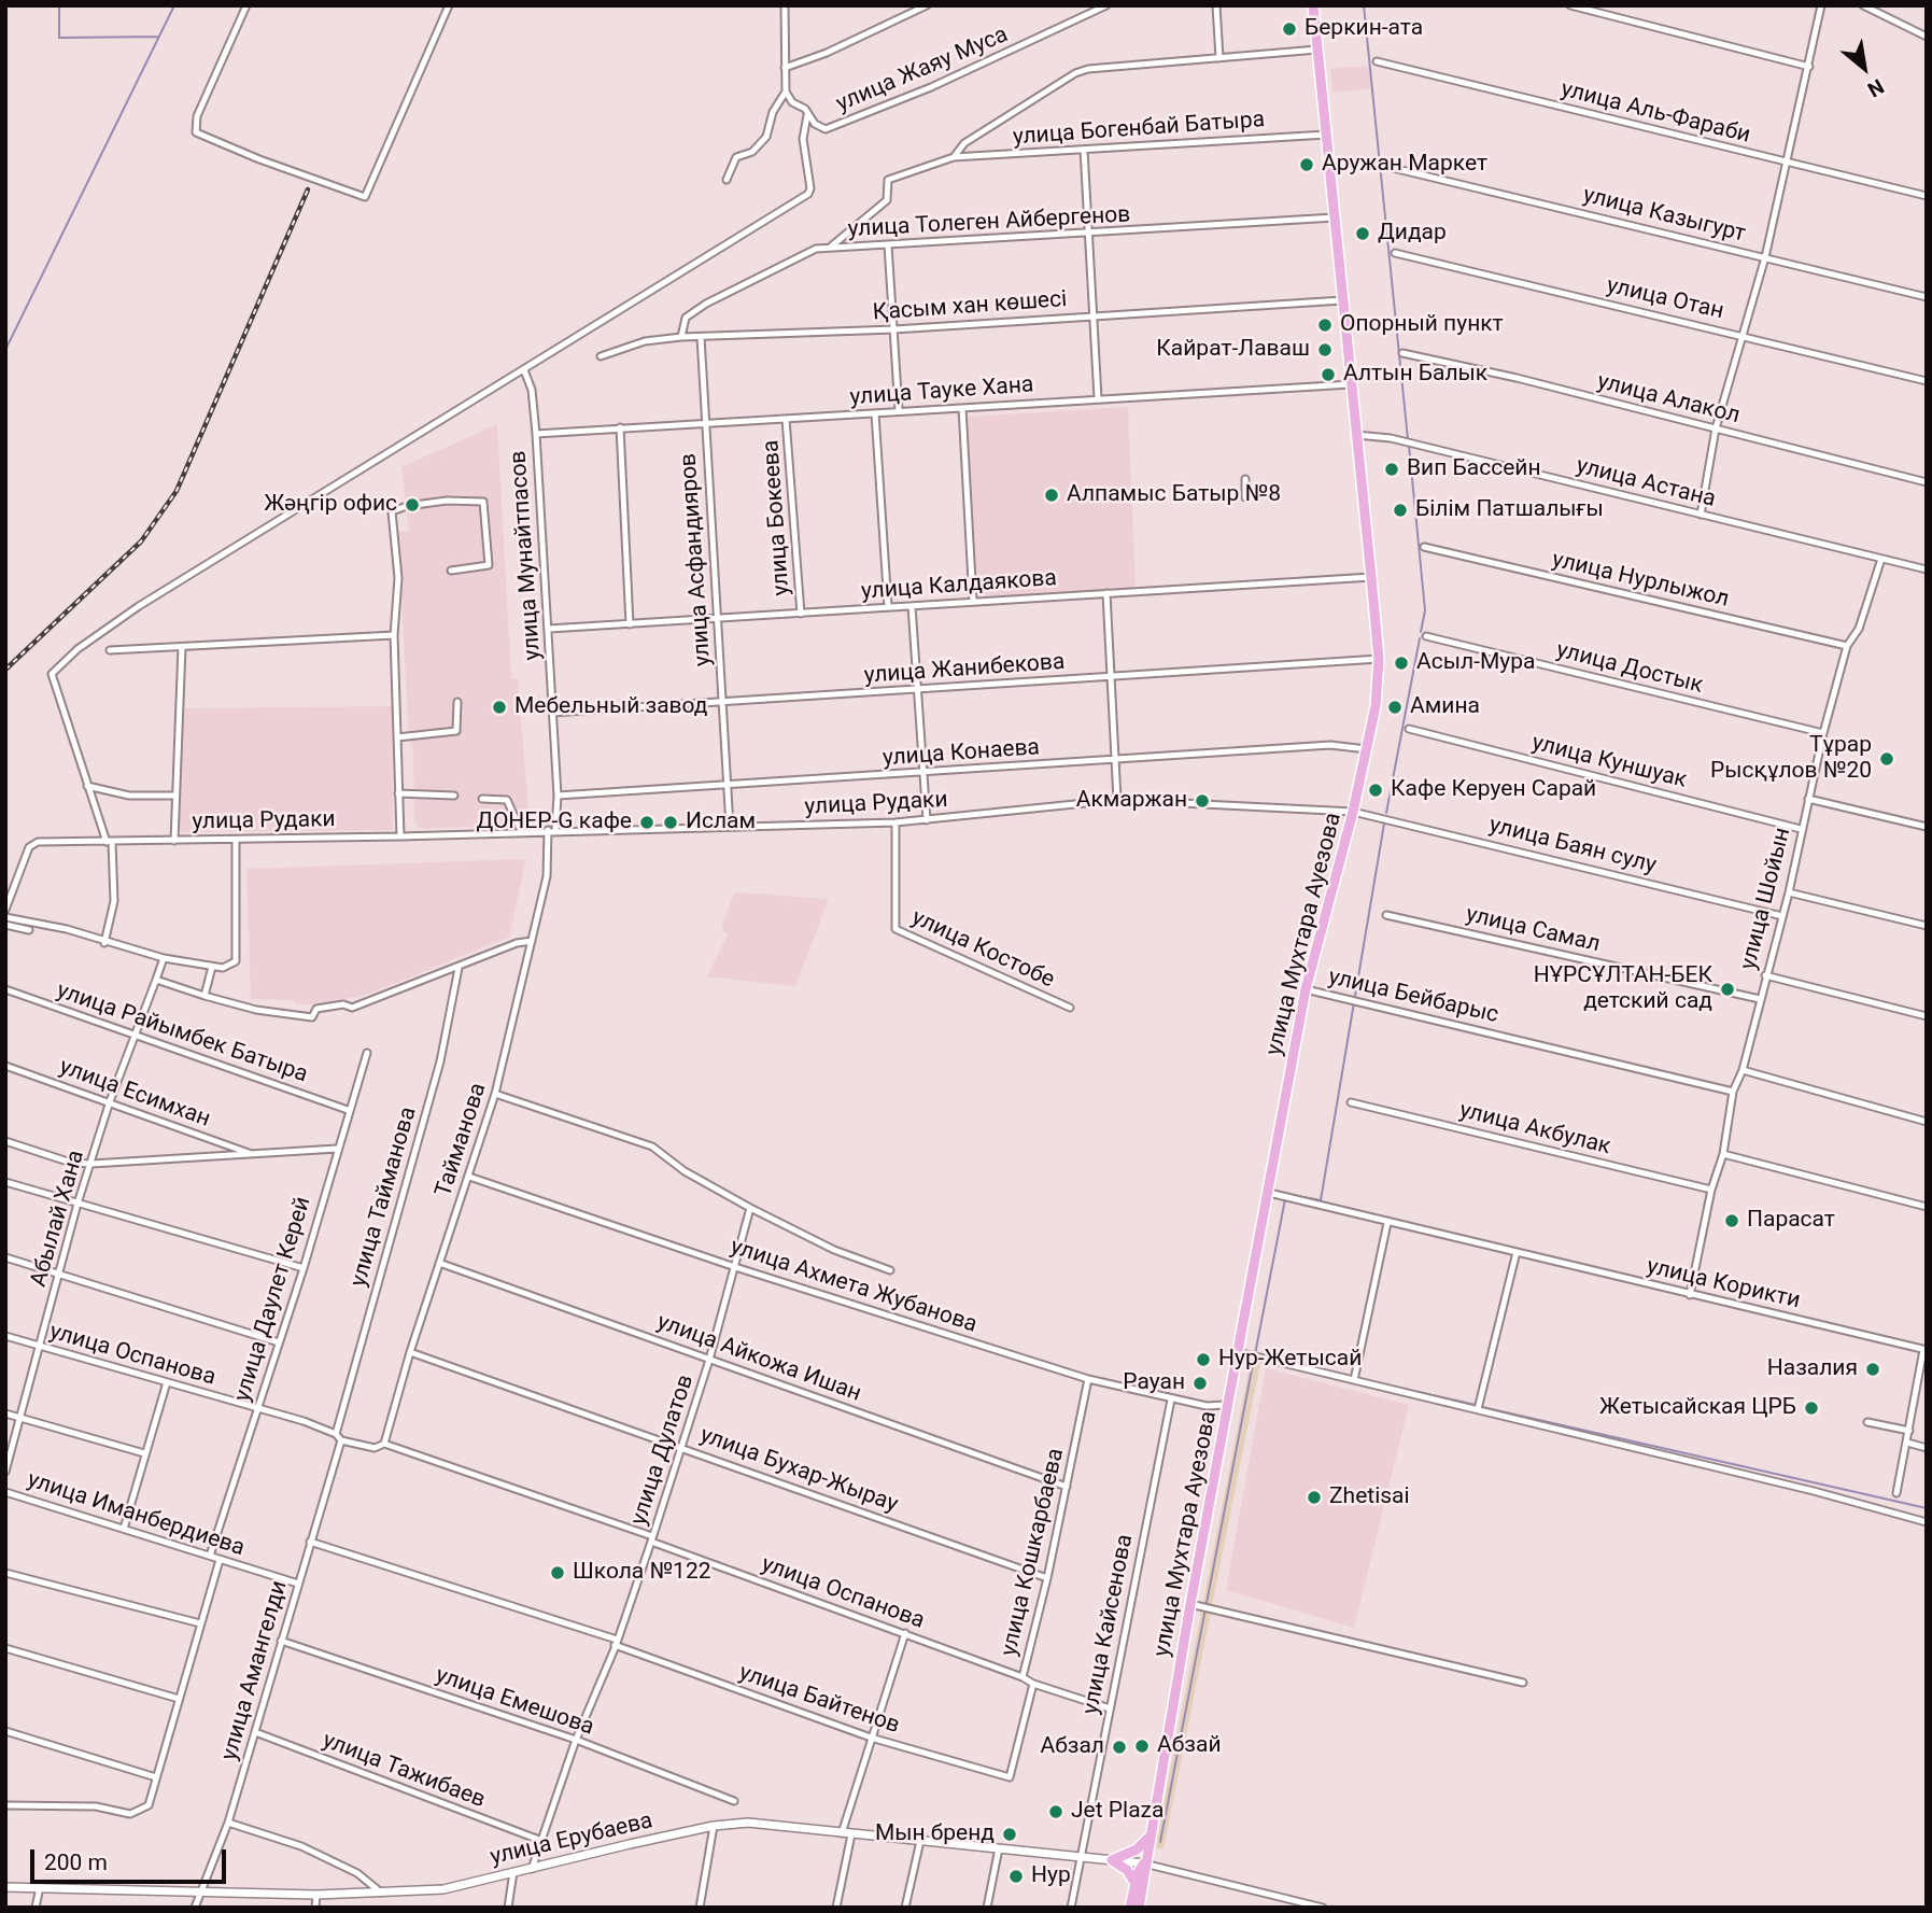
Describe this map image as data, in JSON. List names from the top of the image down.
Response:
{
  "streets": {
    "main road": ["улица Мухтара Ауезова"],
    "street": [
      "улица Жаяу Муса",
      "улица Аль-Фараби",
      "улица Богенбай Батыра",
      "улица Казыгурт",
      "улица Толеген Айбергенов",
      "улица Отан",
      "Қасым хан көшесі",
      "улица Тауке Хана",
      "улица Алакол",
      "улица Астана",
      "улица Бокеева",
      "улица Мунайтпасов",
      "улица Асфандияров",
      "улица Нурлыжол",
      "улица Калдаякова",
      "улица Достык",
      "улица Жанибекова",
      "улица Конаева",
      "улица Куншуак",
      "улица Рудаки",
      "улица Баян сулу",
      "улица Шойын",
      "улица Самал",
      "улица Костобе",
      "улица Бейбарыс",
      "улица Райымбек Батыра",
      "улица Есимхан",
      "улица Акбулак",
      "Тайманова",
      "улица Тайманова",
      "Абылай Хана",
      "улица Корикти",
      "улица Ахмета Жубанова",
      "улица Даулет Керей",
      "улица Оспанова",
      "улица Айкожа Ишан",
      "улица Дулатов",
      "улица Бухар-Жырау",
      "улица Иманбердиева",
      "улица Кошкарбаева",
      "улица Кайсенова",
      "улица Амангелди",
      "улица Байтенов",
      "улица Емешова",
      "улица Тажибаев",
      "улица Ерубаева"
    ]
  },
  "crossings": [
    ["улица Богенбай Батыра", "улица Мухтара Ауезова"],
    ["улица Толеген Айбергенов", "Қасым хан көшесі"],
    ["улица Толеген Айбергенов", "улица Мухтара Ауезова"],
    ["Қасым хан көшесі", "улица Асфандияров"],
    ["Қасым хан көшесі", "улица Мухтара Ауезова"],
    ["улица Тауке Хана", "улица Бокеева"],
    ["улица Тауке Хана", "улица Мунайтпасов"],
    ["улица Тауке Хана", "улица Асфандияров"],
    ["улица Тауке Хана", "улица Мухтара Ауезова"],
    ["улица Астана", "улица Шойын"],
    ["улица Астана", "улица Мухтара Ауезова"],
    ["улица Бокеева", "улица Калдаякова"],
    ["улица Мунайтпасов", "улица Калдаякова"],
    ["улица Мунайтпасов", "улица Жанибекова"],
    ["улица Мунайтпасов", "улица Конаева"],
    ["улица Мунайтпасов", "улица Рудаки"],
    ["улица Мунайтпасов", "Тайманова"],
    ["улица Асфандияров", "улица Калдаякова"],
    ["улица Асфандияров", "улица Жанибекова"],
    ["улица Асфандияров", "улица Конаева"],
    ["улица Асфандияров", "улица Рудаки"],
    ["улица Нурлыжол", "улица Шойын"],
    ["улица Калдаякова", "улица Мухтара Ауезова"],
    ["улица Достык", "улица Шойын"],
    ["улица Жанибекова", "улица Мухтара Ауезова"],
    ["улица Конаева", "улица Мухтара Ауезова"],
    ["улица Куншуак", "улица Шойын"],
    ["улица Рудаки", "улица Баян сулу"],
    ["улица Рудаки", "улица Мухтара Ауезова"],
    ["улица Рудаки", "улица Костобе"],
    ["улица Рудаки", "Тайманова"],
    ["улица Баян сулу", "улица Шойын"],
    ["улица Баян сулу", "улица Мухтара Ауезова"],
    ["улица Шойын", "улица Самал"],
    ["улица Шойын", "улица Бейбарыс"],
    ["улица Шойын", "улица Акбулак"],
    ["улица Шойын", "улица Корикти"],
    ["улица Мухтара Ауезова", "улица Бейбарыс"],
    ["улица Мухтара Ауезова", "улица Корикти"],
    ["улица Мухтара Ауезова", "улица Ахмета Жубанова"],
    ["улица Мухтара Ауезова", "улица Ерубаева"],
    ["улица Райымбек Батыра", "Абылай Хана"],
    ["улица Райымбек Батыра", "улица Даулет Керей"],
    ["улица Есимхан", "Абылай Хана"],
    ["Тайманова", "улица Ахмета Жубанова"],
    ["Тайманова", "улица Оспанова"],
    ["Тайманова", "улица Айкожа Ишан"],
    ["Тайманова", "улица Бухар-Жырау"],
    ["улица Тайманова", "улица Оспанова"],
    ["улица Тайманова", "улица Амангелди"],
    ["Абылай Хана", "улица Оспанова"],
    ["улица Ахмета Жубанова", "улица Дулатов"],
    ["улица Ахмета Жубанова", "улица Кошкарбаева"],
    ["улица Ахмета Жубанова", "улица Кайсенова"],
    ["улица Даулет Керей", "улица Оспанова"],
    ["улица Даулет Керей", "улица Иманбердиева"],
    ["улица Оспанова", "улица Дулатов"],
    ["улица Оспанова", "улица Кошкарбаева"],
    ["улица Оспанова", "улица Амангелди"],
    ["улица Айкожа Ишан", "улица Дулатов"],
    ["улица Айкожа Ишан", "улица Кошкарбаева"],
    ["улица Дулатов", "улица Бухар-Жырау"],
    ["улица Дулатов", "улица Байтенов"],
    ["улица Дулатов", "улица Емешова"],
    ["улица Дулатов", "улица Тажибаев"],
    ["улица Дулатов", "улица Ерубаева"],
    ["улица Бухар-Жырау", "улица Кошкарбаева"],
    ["улица Иманбердиева", "улица Амангелди"],
    ["улица Кошкарбаева", "улица Байтенов"],
    ["улица Кайсенова", "улица Ерубаева"],
    ["улица Амангелди", "улица Байтенов"],
    ["улица Амангелди", "улица Емешова"],
    ["улица Амангелди", "улица Тажибаев"],
    ["улица Амангелди", "улица Ерубаева"]
  ],
  "places": [
    "Беркин-ата",
    "Аружан Маркет",
    "Дидар",
    "Опорный пункт",
    "Кайрат-Лаваш",
    "Алтын Балык",
    "Вип Бассейн",
    "Алпамыс Батыр №8",
    "Жәңгір офис",
    "Білім Патшалығы",
    "Асыл-Мура",
    "Мебельный завод",
    "Амина",
    "Тұрар Рысқұлов №20",
    "Кафе Керуен Сарай",
    "Акмаржан",
    "ДОНЕР-G кафе",
    "Ислам",
    "НҰРСҰЛТАН-БЕК детский сад",
    "Парасат",
    "Нур-Жетысай",
    "Назалия",
    "Рауан",
    "Жетысайская ЦРБ",
    "Zhetisai",
    "Школа №122",
    "Абзай",
    "Абзал",
    "Jet Plaza",
    "Мын бренд",
    "Нур"
  ],
  "scale_bar": "200 m",
  "north": "bottom right"
}
